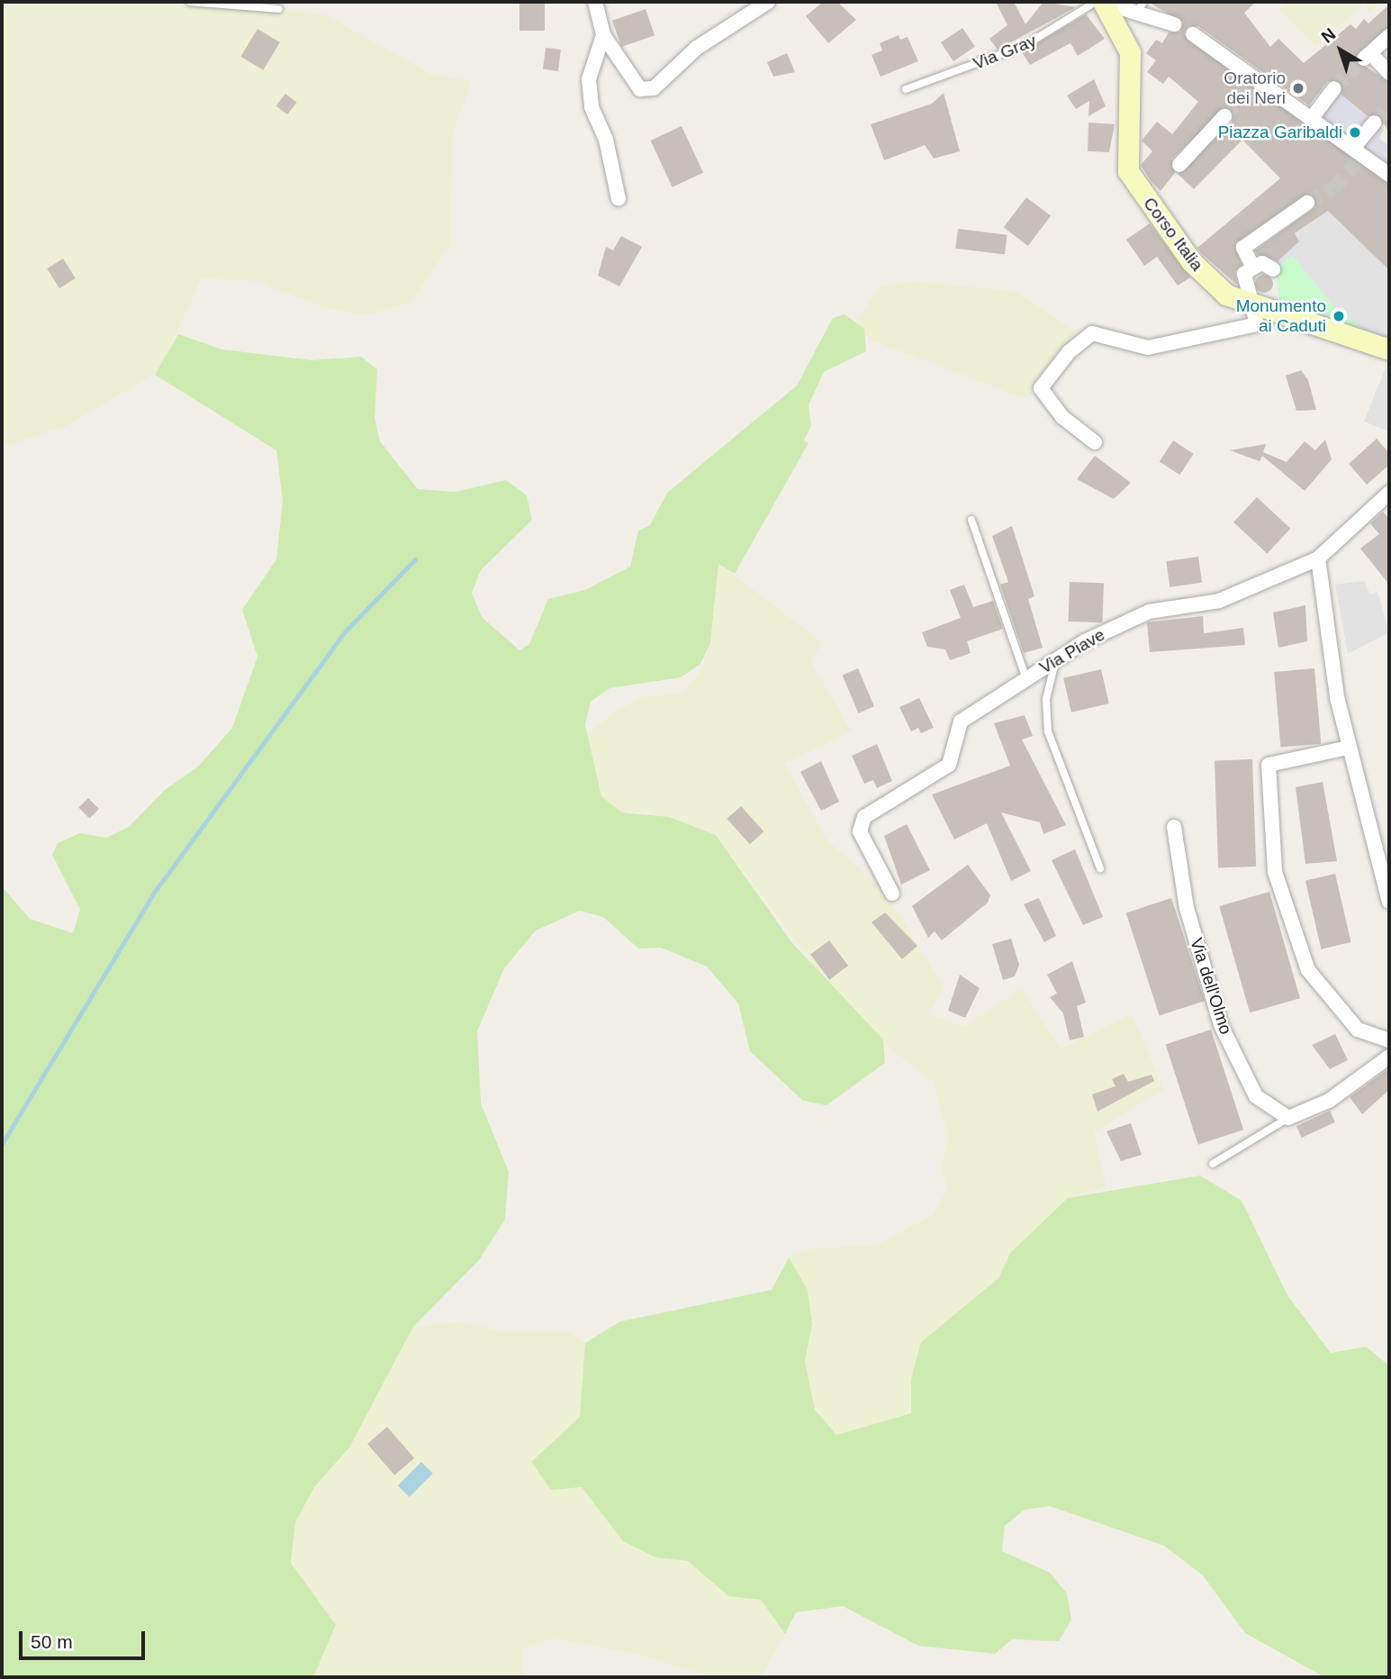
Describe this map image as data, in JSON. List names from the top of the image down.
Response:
{
  "streets": {
    "main road": ["Corso Italia"],
    "street": ["Via Piave", "Via dell'Olmo"],
    "lane": ["Via Gray"]
  },
  "crossings": [
    ["Via Gray", "Corso Italia"]
  ],
  "places": ["Oratorio dei Neri", "Piazza Garibaldi", "Monumento ai Caduti"],
  "scale_bar": "50 m",
  "north": "top left"
}
